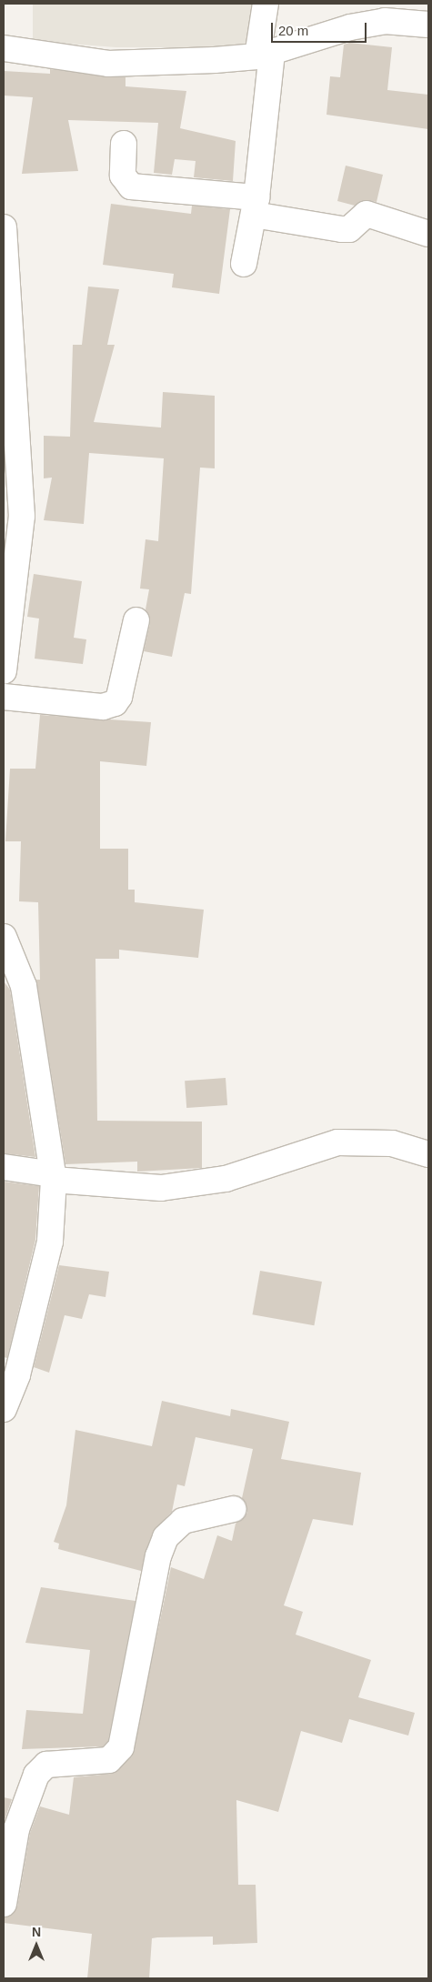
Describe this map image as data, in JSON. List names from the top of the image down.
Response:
{
  "scale_bar": "20 m",
  "north": "top"
}
